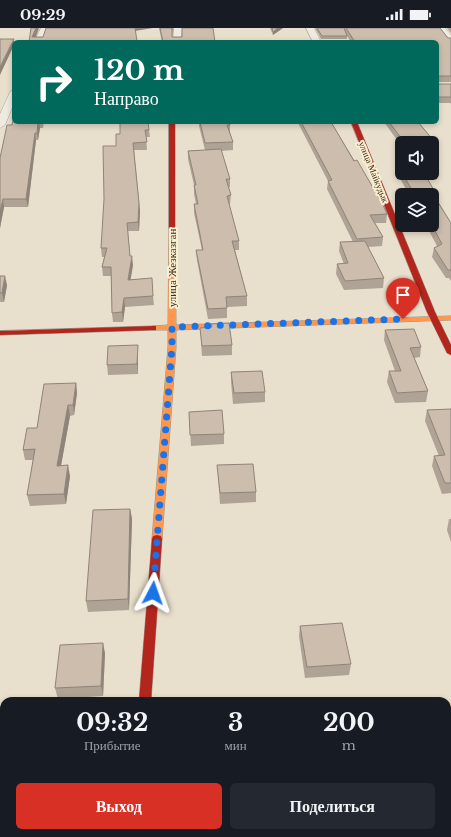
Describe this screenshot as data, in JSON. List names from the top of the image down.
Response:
{
  "streets": {
    "street": ["улица Майкудык", "улица Жезказган"]
  },
  "page": {
    "status": "09:29",
    "turn": ["120 m", "Направо"],
    "eta": [
      "09:32",
      "Прибытие",
      "3",
      "мин",
      "200",
      "m"
    ],
    "buttons": ["Выход", "Поделиться"]
  }
}
